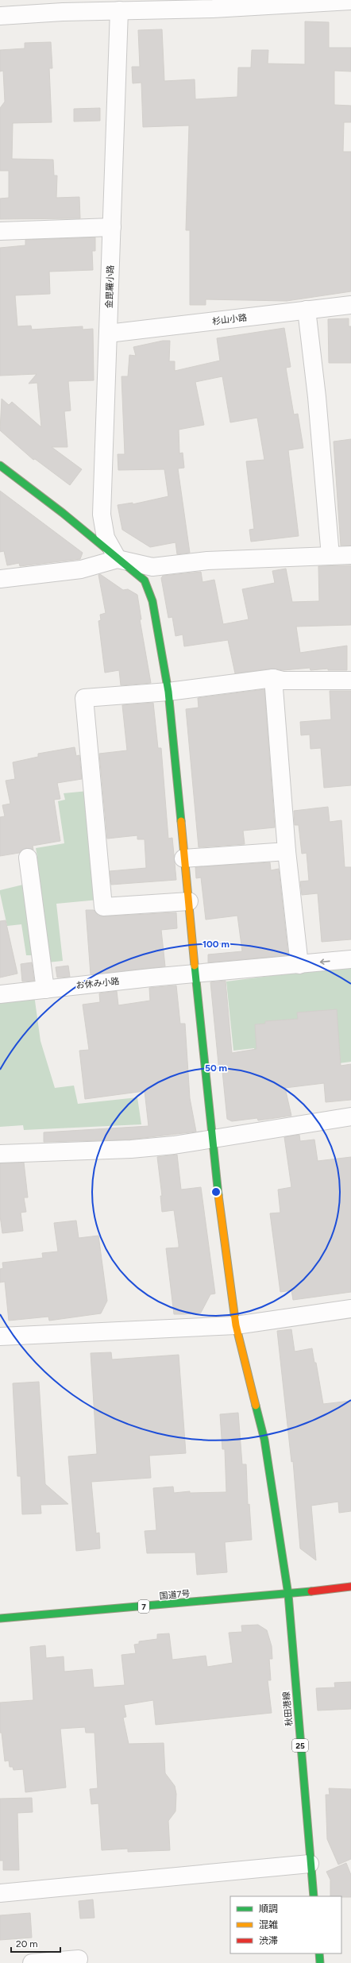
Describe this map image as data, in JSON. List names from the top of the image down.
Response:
{
  "streets": {
    "main road": [
      "国道7号",
      "7",
      "秋田港線",
      "25"
    ],
    "street": ["金毘羅小路", "杉山小路", "お休み小路"]
  },
  "crossings": [
    ["金毘羅小路", "杉山小路"],
    ["金毘羅小路", "秋田港線"],
    ["お休み小路", "秋田港線"],
    ["国道7号", "秋田港線"]
  ],
  "legend": ["順調", "混雑", "渋滞"],
  "scale_bar": "20 m",
  "rings": ["100 m", "50 m"]
}
